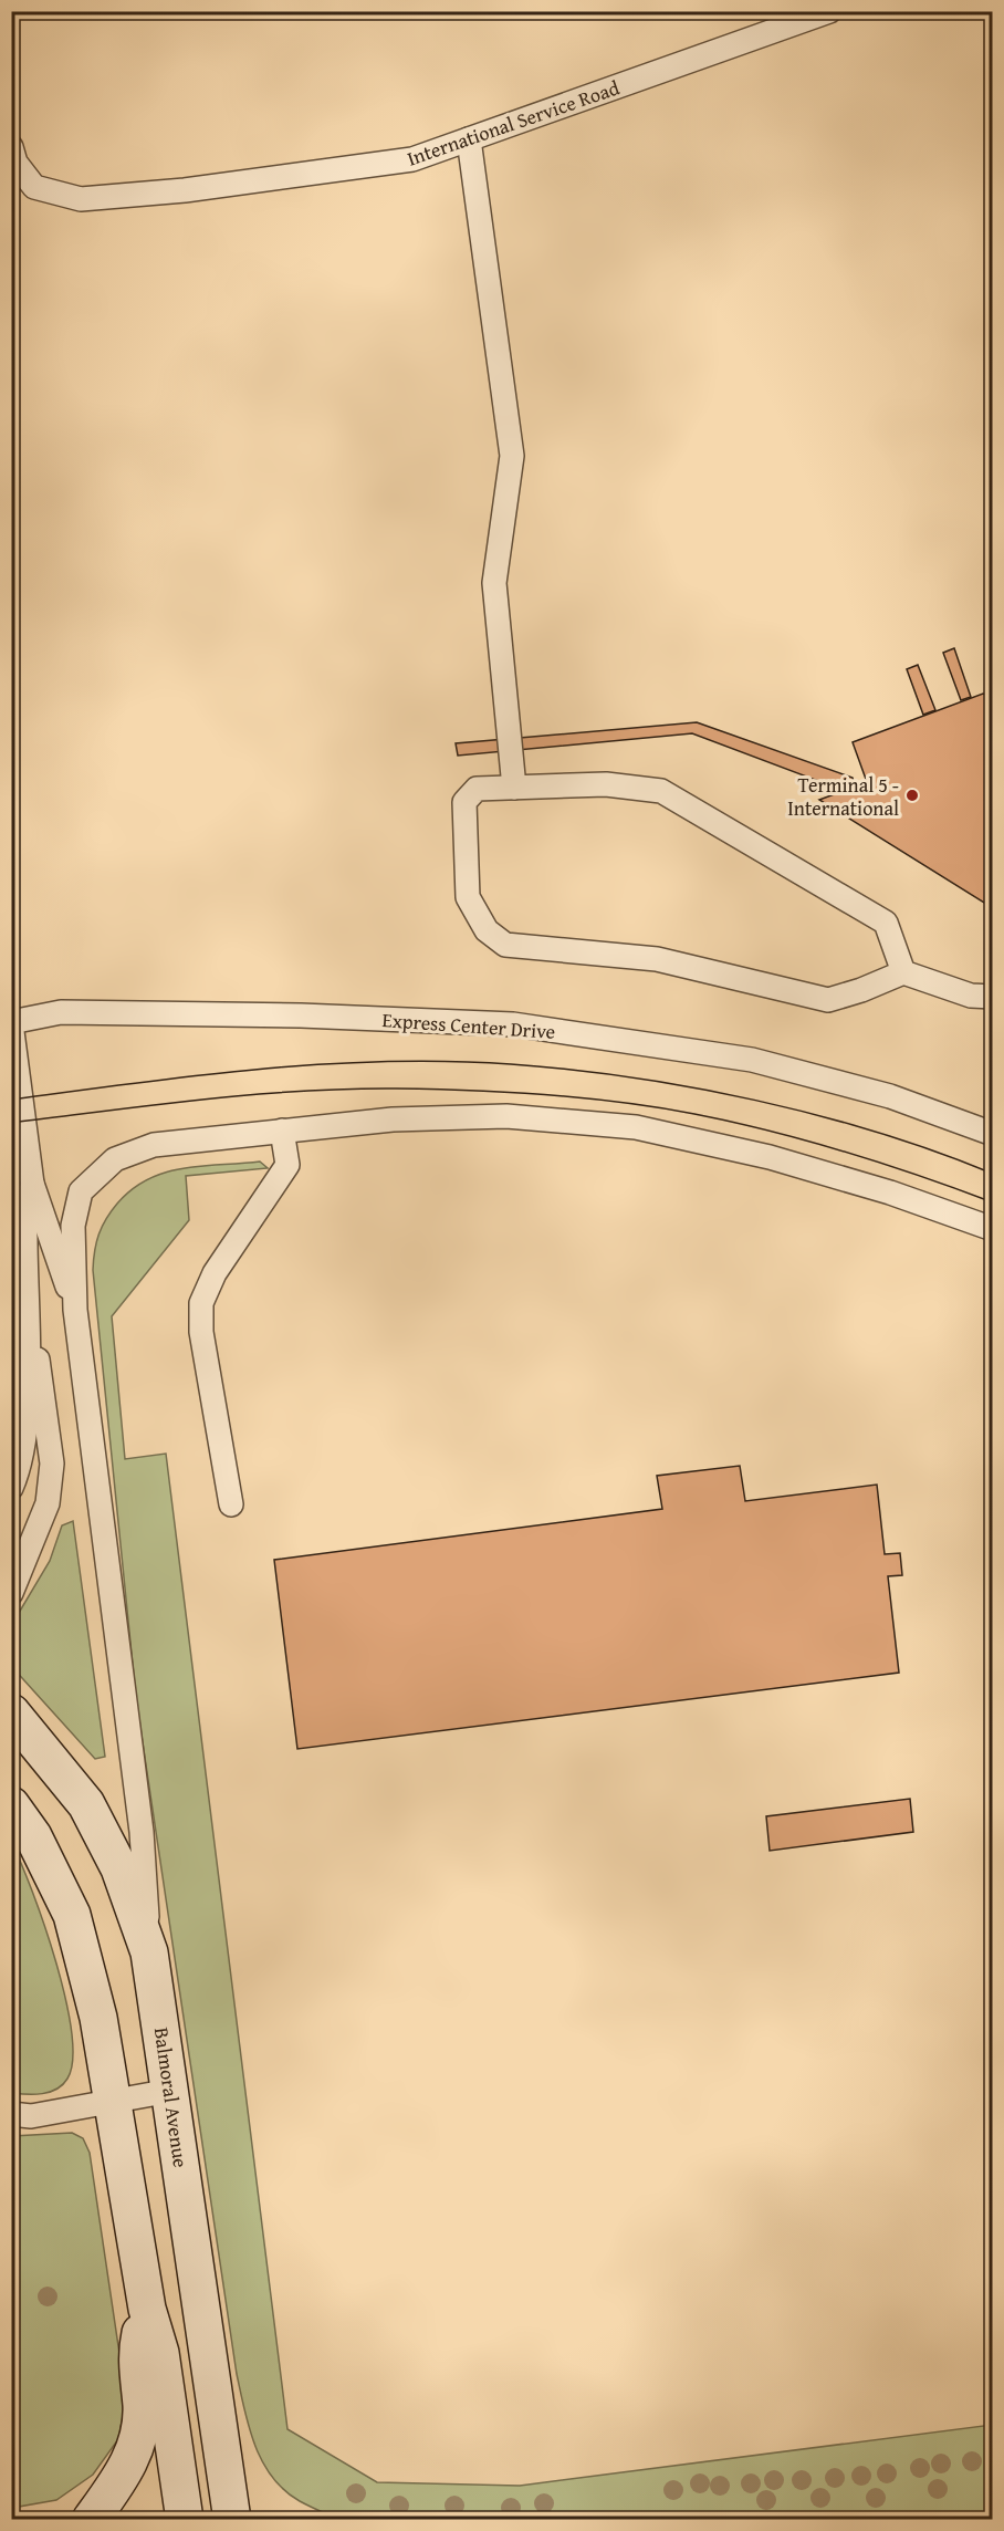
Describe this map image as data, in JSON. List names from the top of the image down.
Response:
{
  "streets": {
    "street": ["Balmoral Avenue"],
    "lane": ["International Service Road", "Express Center Drive"]
  },
  "places": ["Terminal 5 - International"]
}
